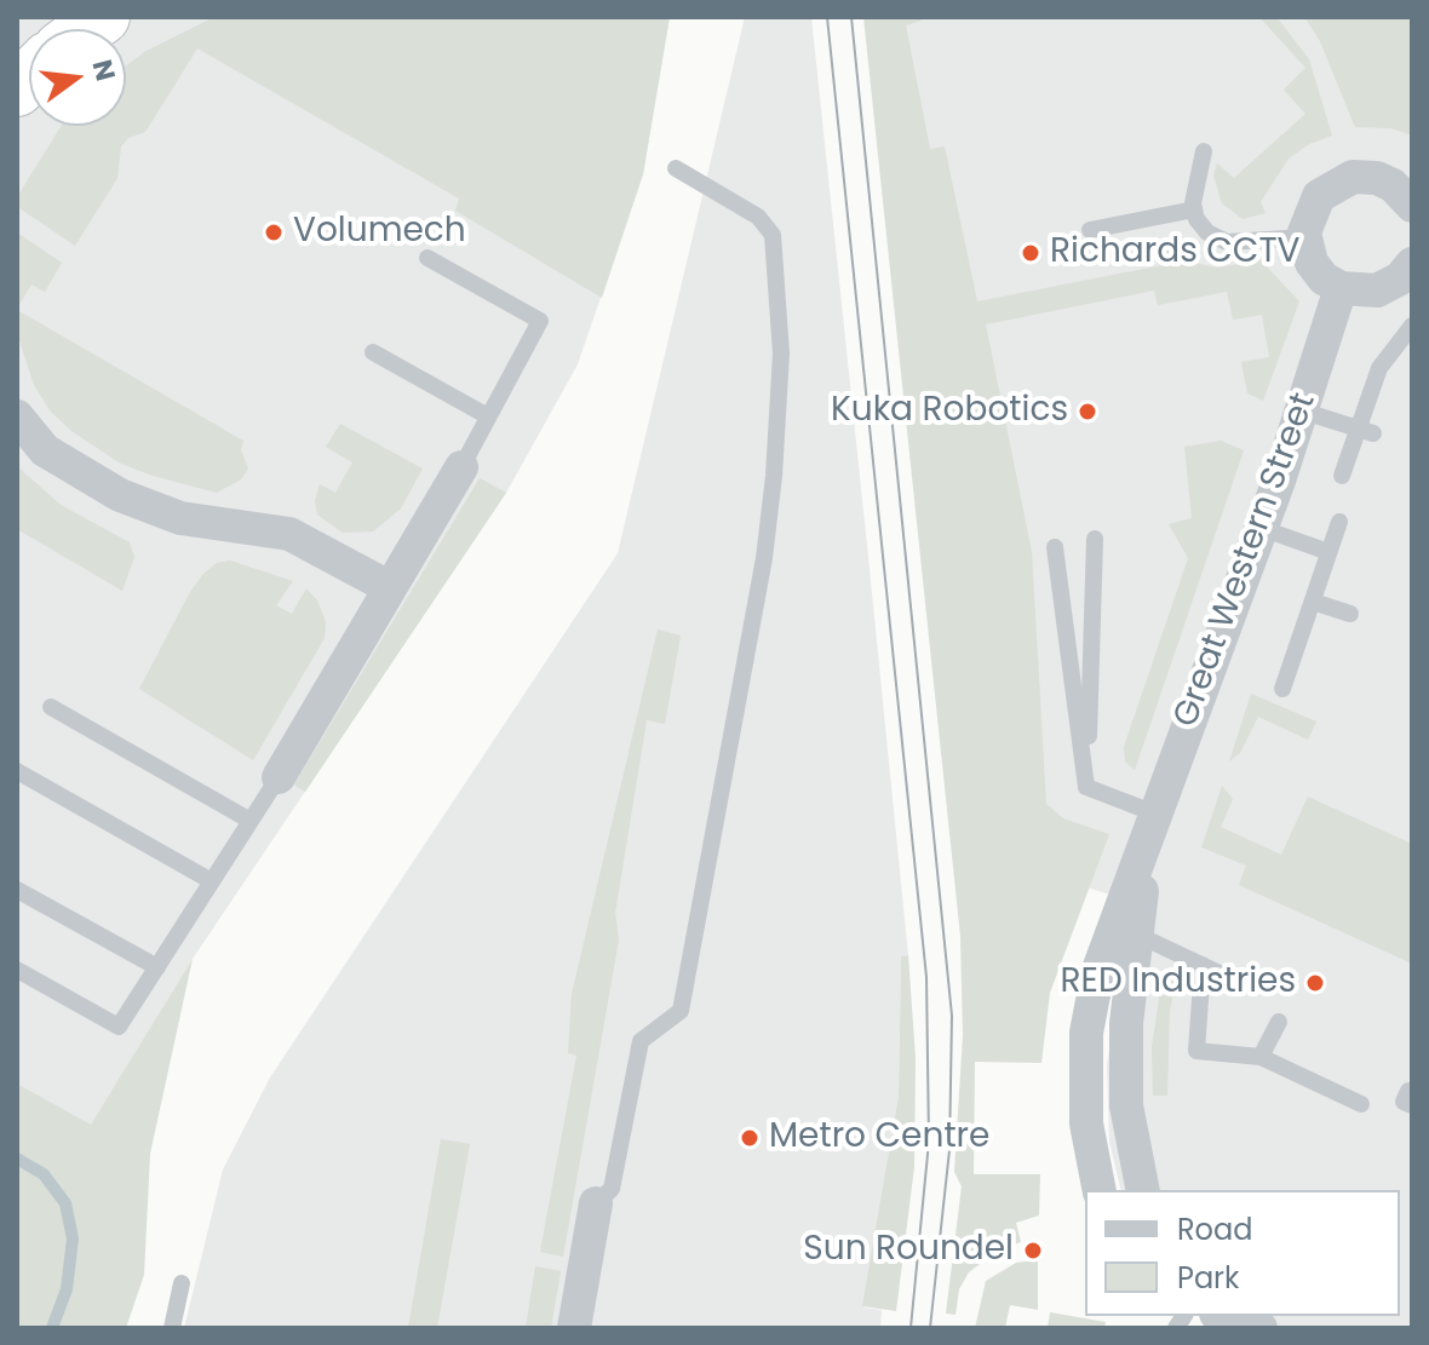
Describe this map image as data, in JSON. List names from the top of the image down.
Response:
{
  "streets": {
    "street": ["Great Western Street"]
  },
  "places": [
    "Volumech",
    "Richards CCTV",
    "Kuka Robotics",
    "RED Industries",
    "Metro Centre",
    "Sun Roundel"
  ],
  "legend": ["Road", "Park"],
  "north": "right"
}
